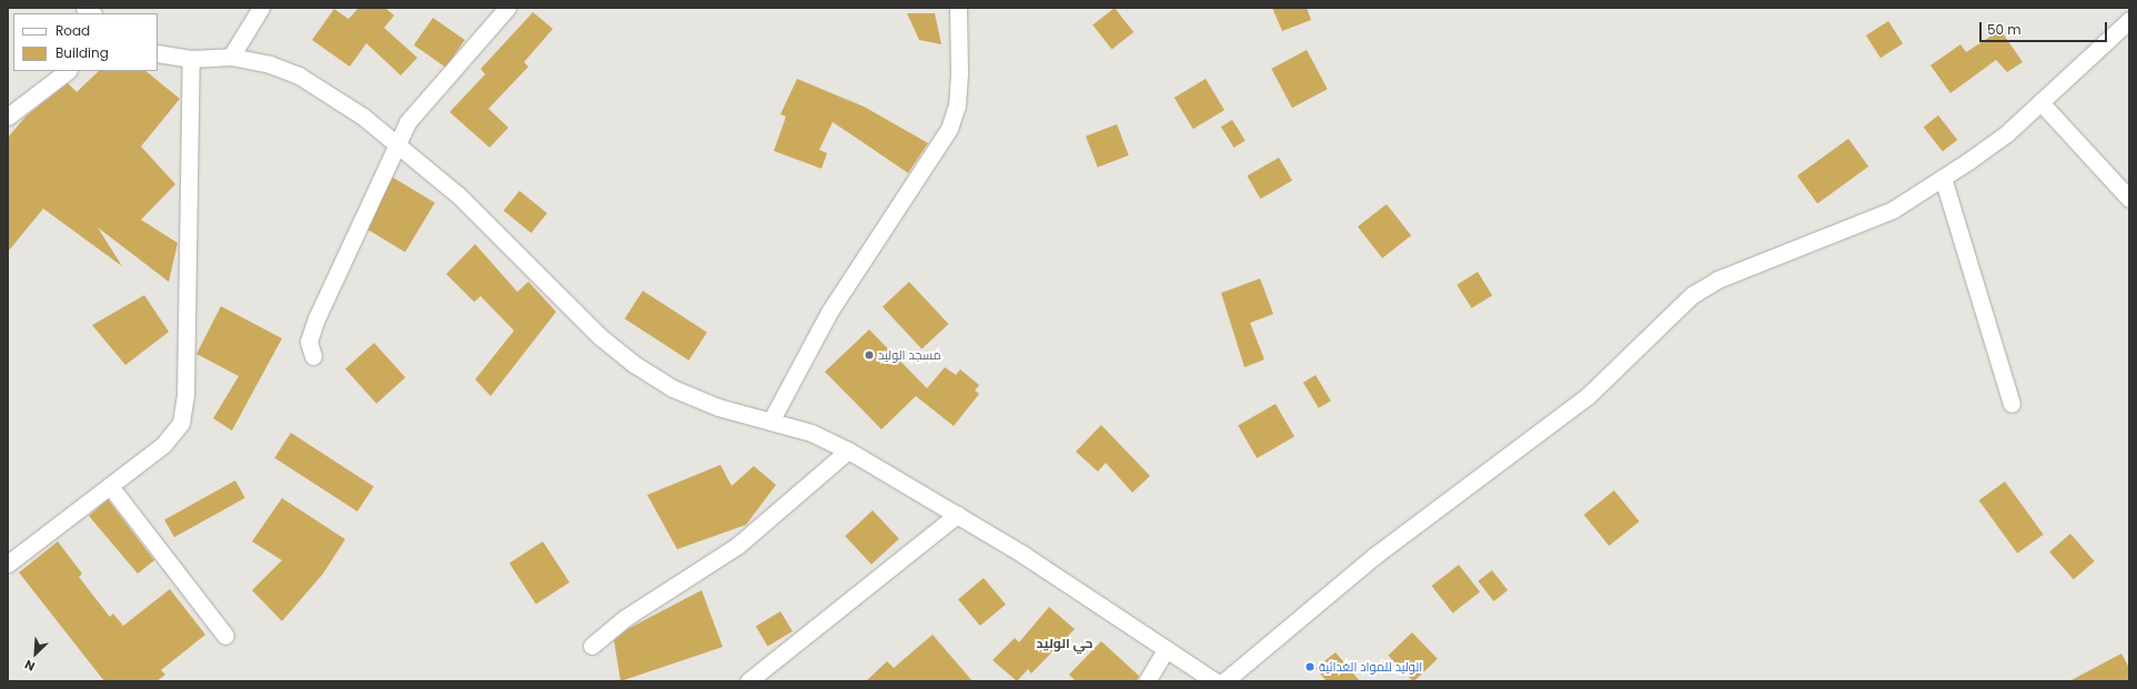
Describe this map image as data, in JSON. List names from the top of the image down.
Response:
{
  "districts": ["حي الوليد"],
  "places": ["مسجد الوليد", "الوليد للمواد الغدائية"],
  "legend": ["Road", "Building"],
  "scale_bar": "50 m",
  "north": "bottom left"
}
